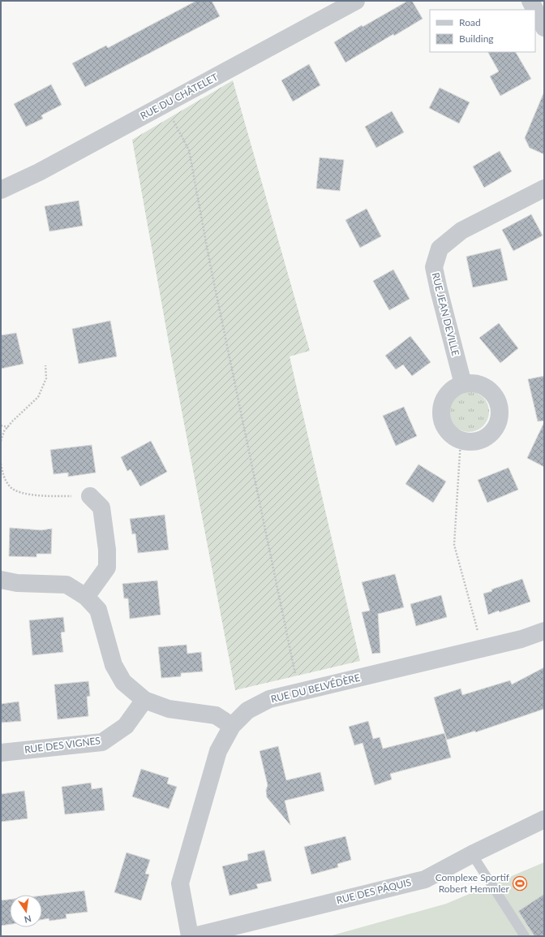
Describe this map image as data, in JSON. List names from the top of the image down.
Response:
{
  "streets": {
    "street": [
      "RUE DU CHÂTELET",
      "RUE JEAN DEVILLE",
      "RUE DU BELVÉDÈRE",
      "RUE DES VIGNES",
      "RUE DES PÂQUIS"
    ]
  },
  "places": {
    "sports": ["Complexe Sportif Robert Hemmler"]
  },
  "legend": ["Road", "Building"],
  "north": "bottom"
}
